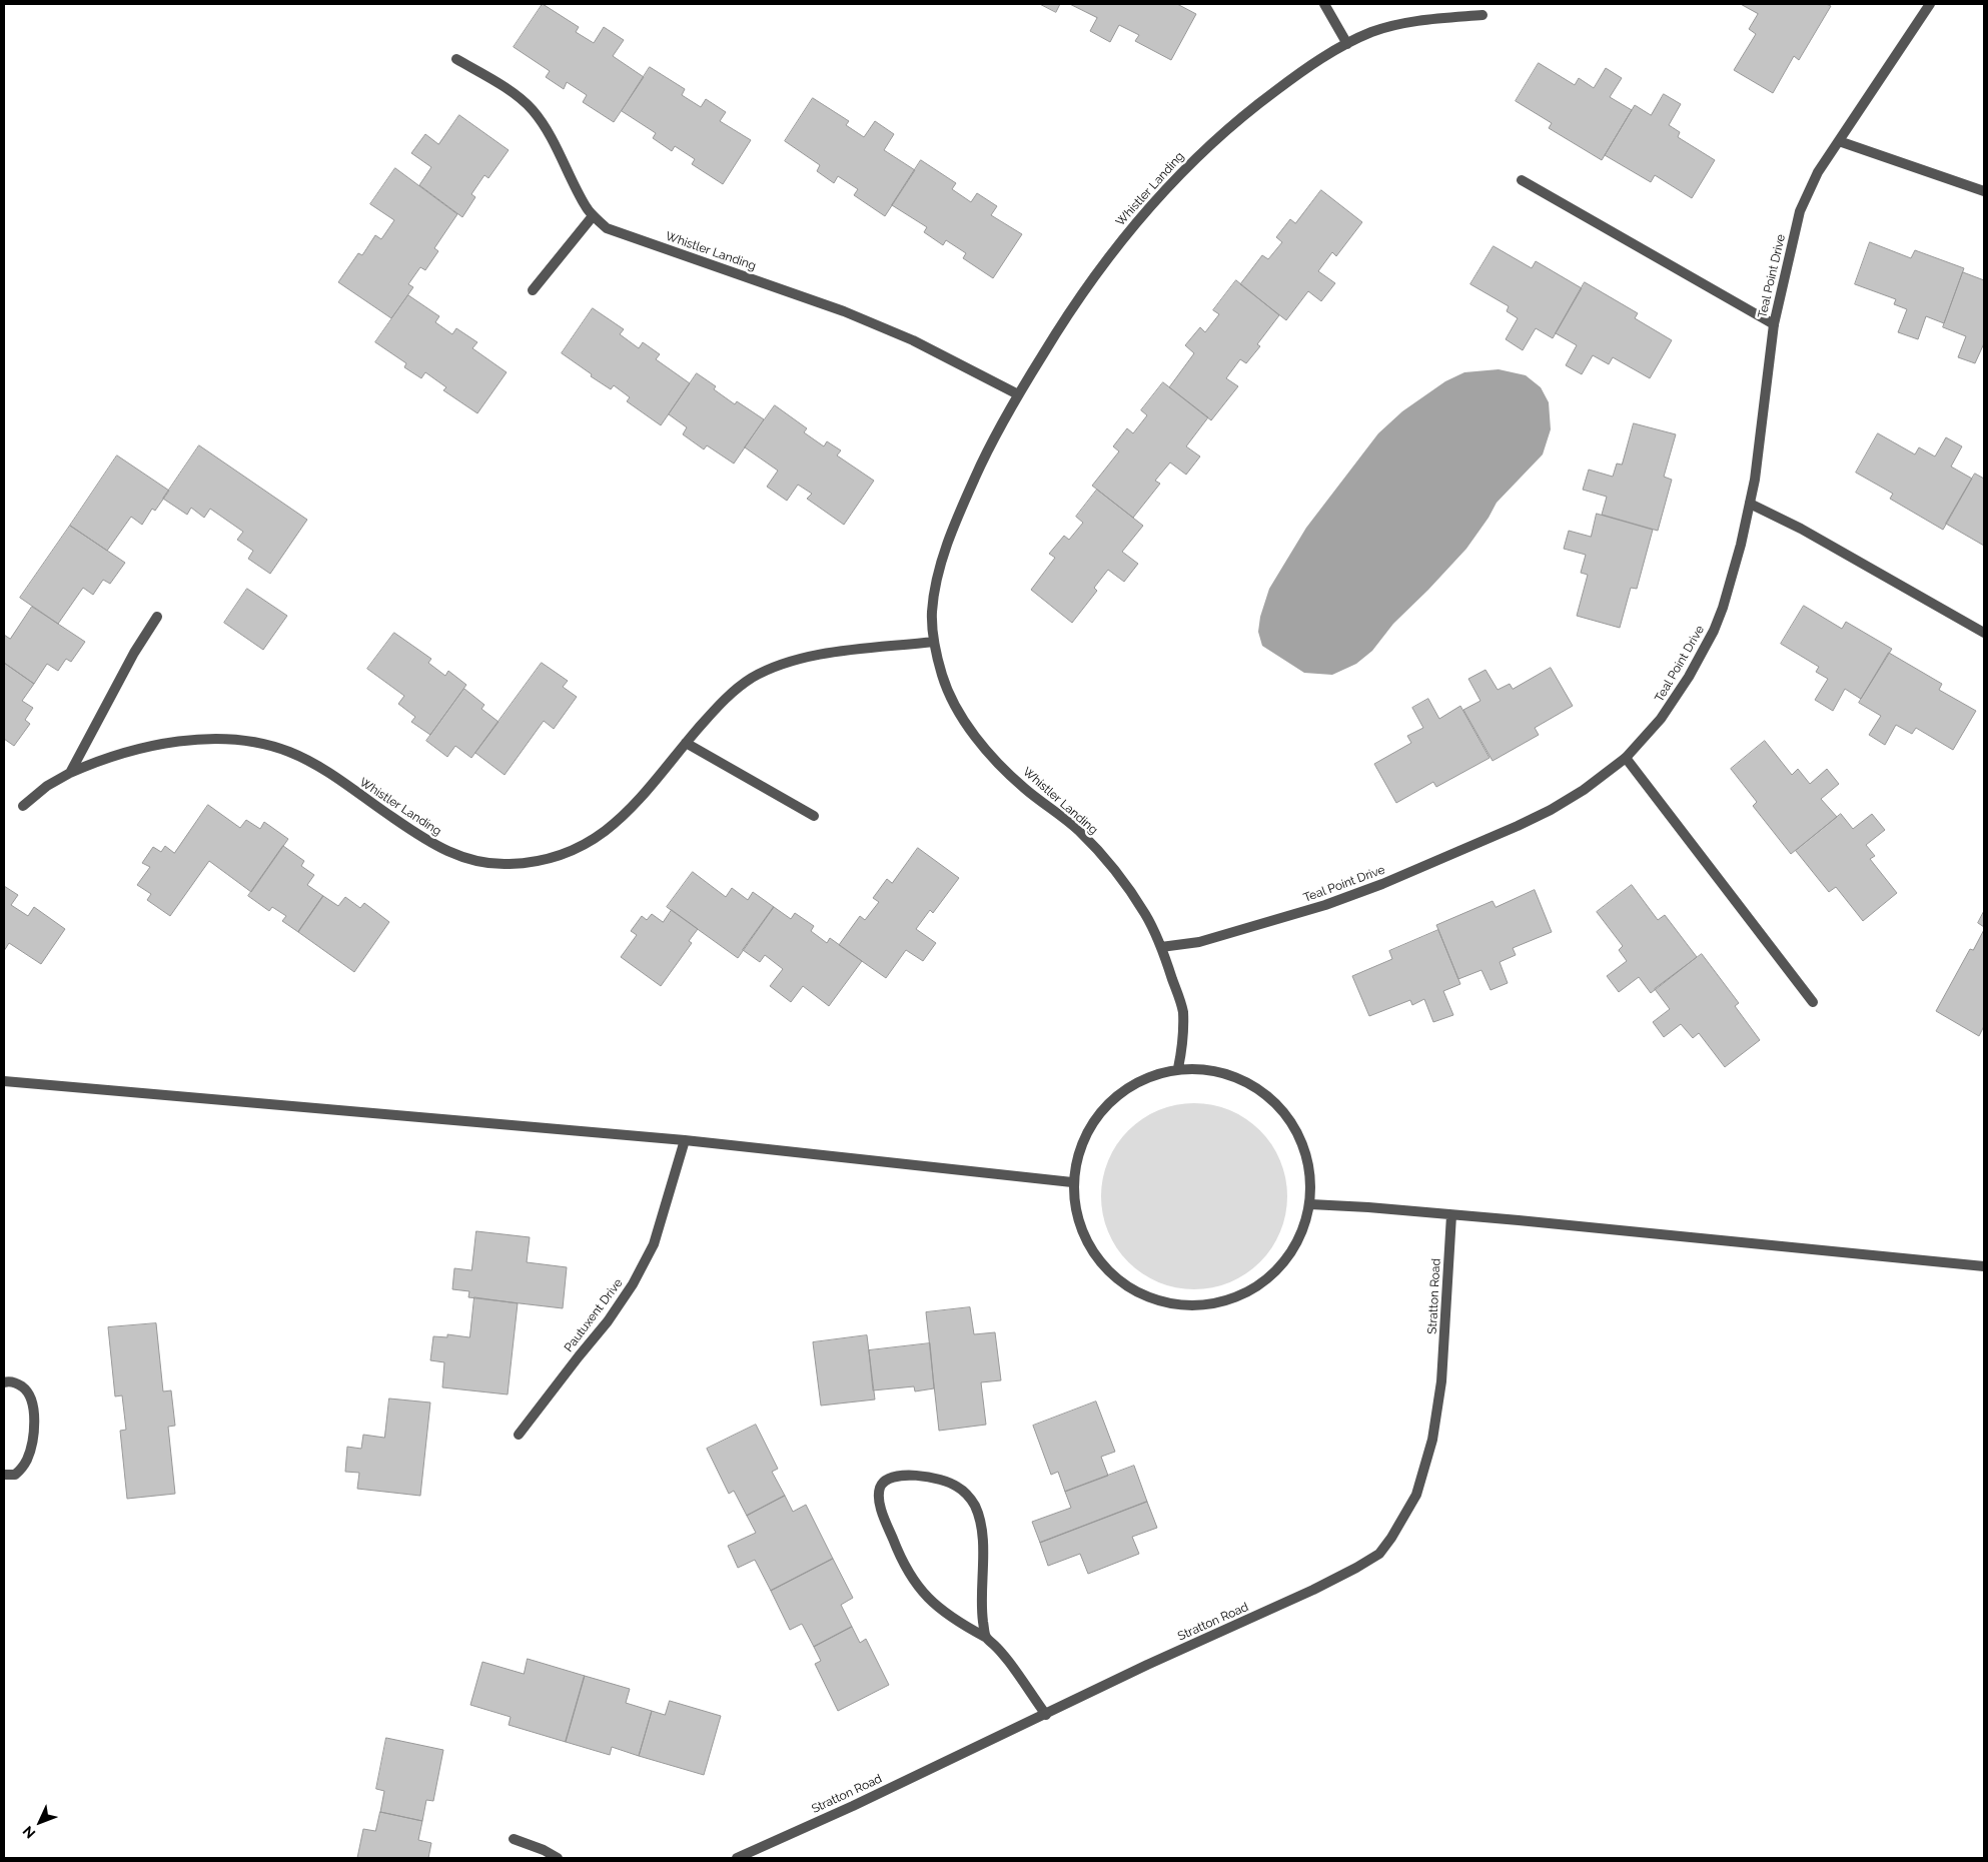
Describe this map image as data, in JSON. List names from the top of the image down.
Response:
{
  "streets": {
    "street": [
      "Whistler Landing",
      "Teal Point Drive",
      "Stratton Road",
      "Pautuxent Drive"
    ]
  },
  "crossings": [
    ["Whistler Landing", "Teal Point Drive"]
  ],
  "north": "bottom left"
}
